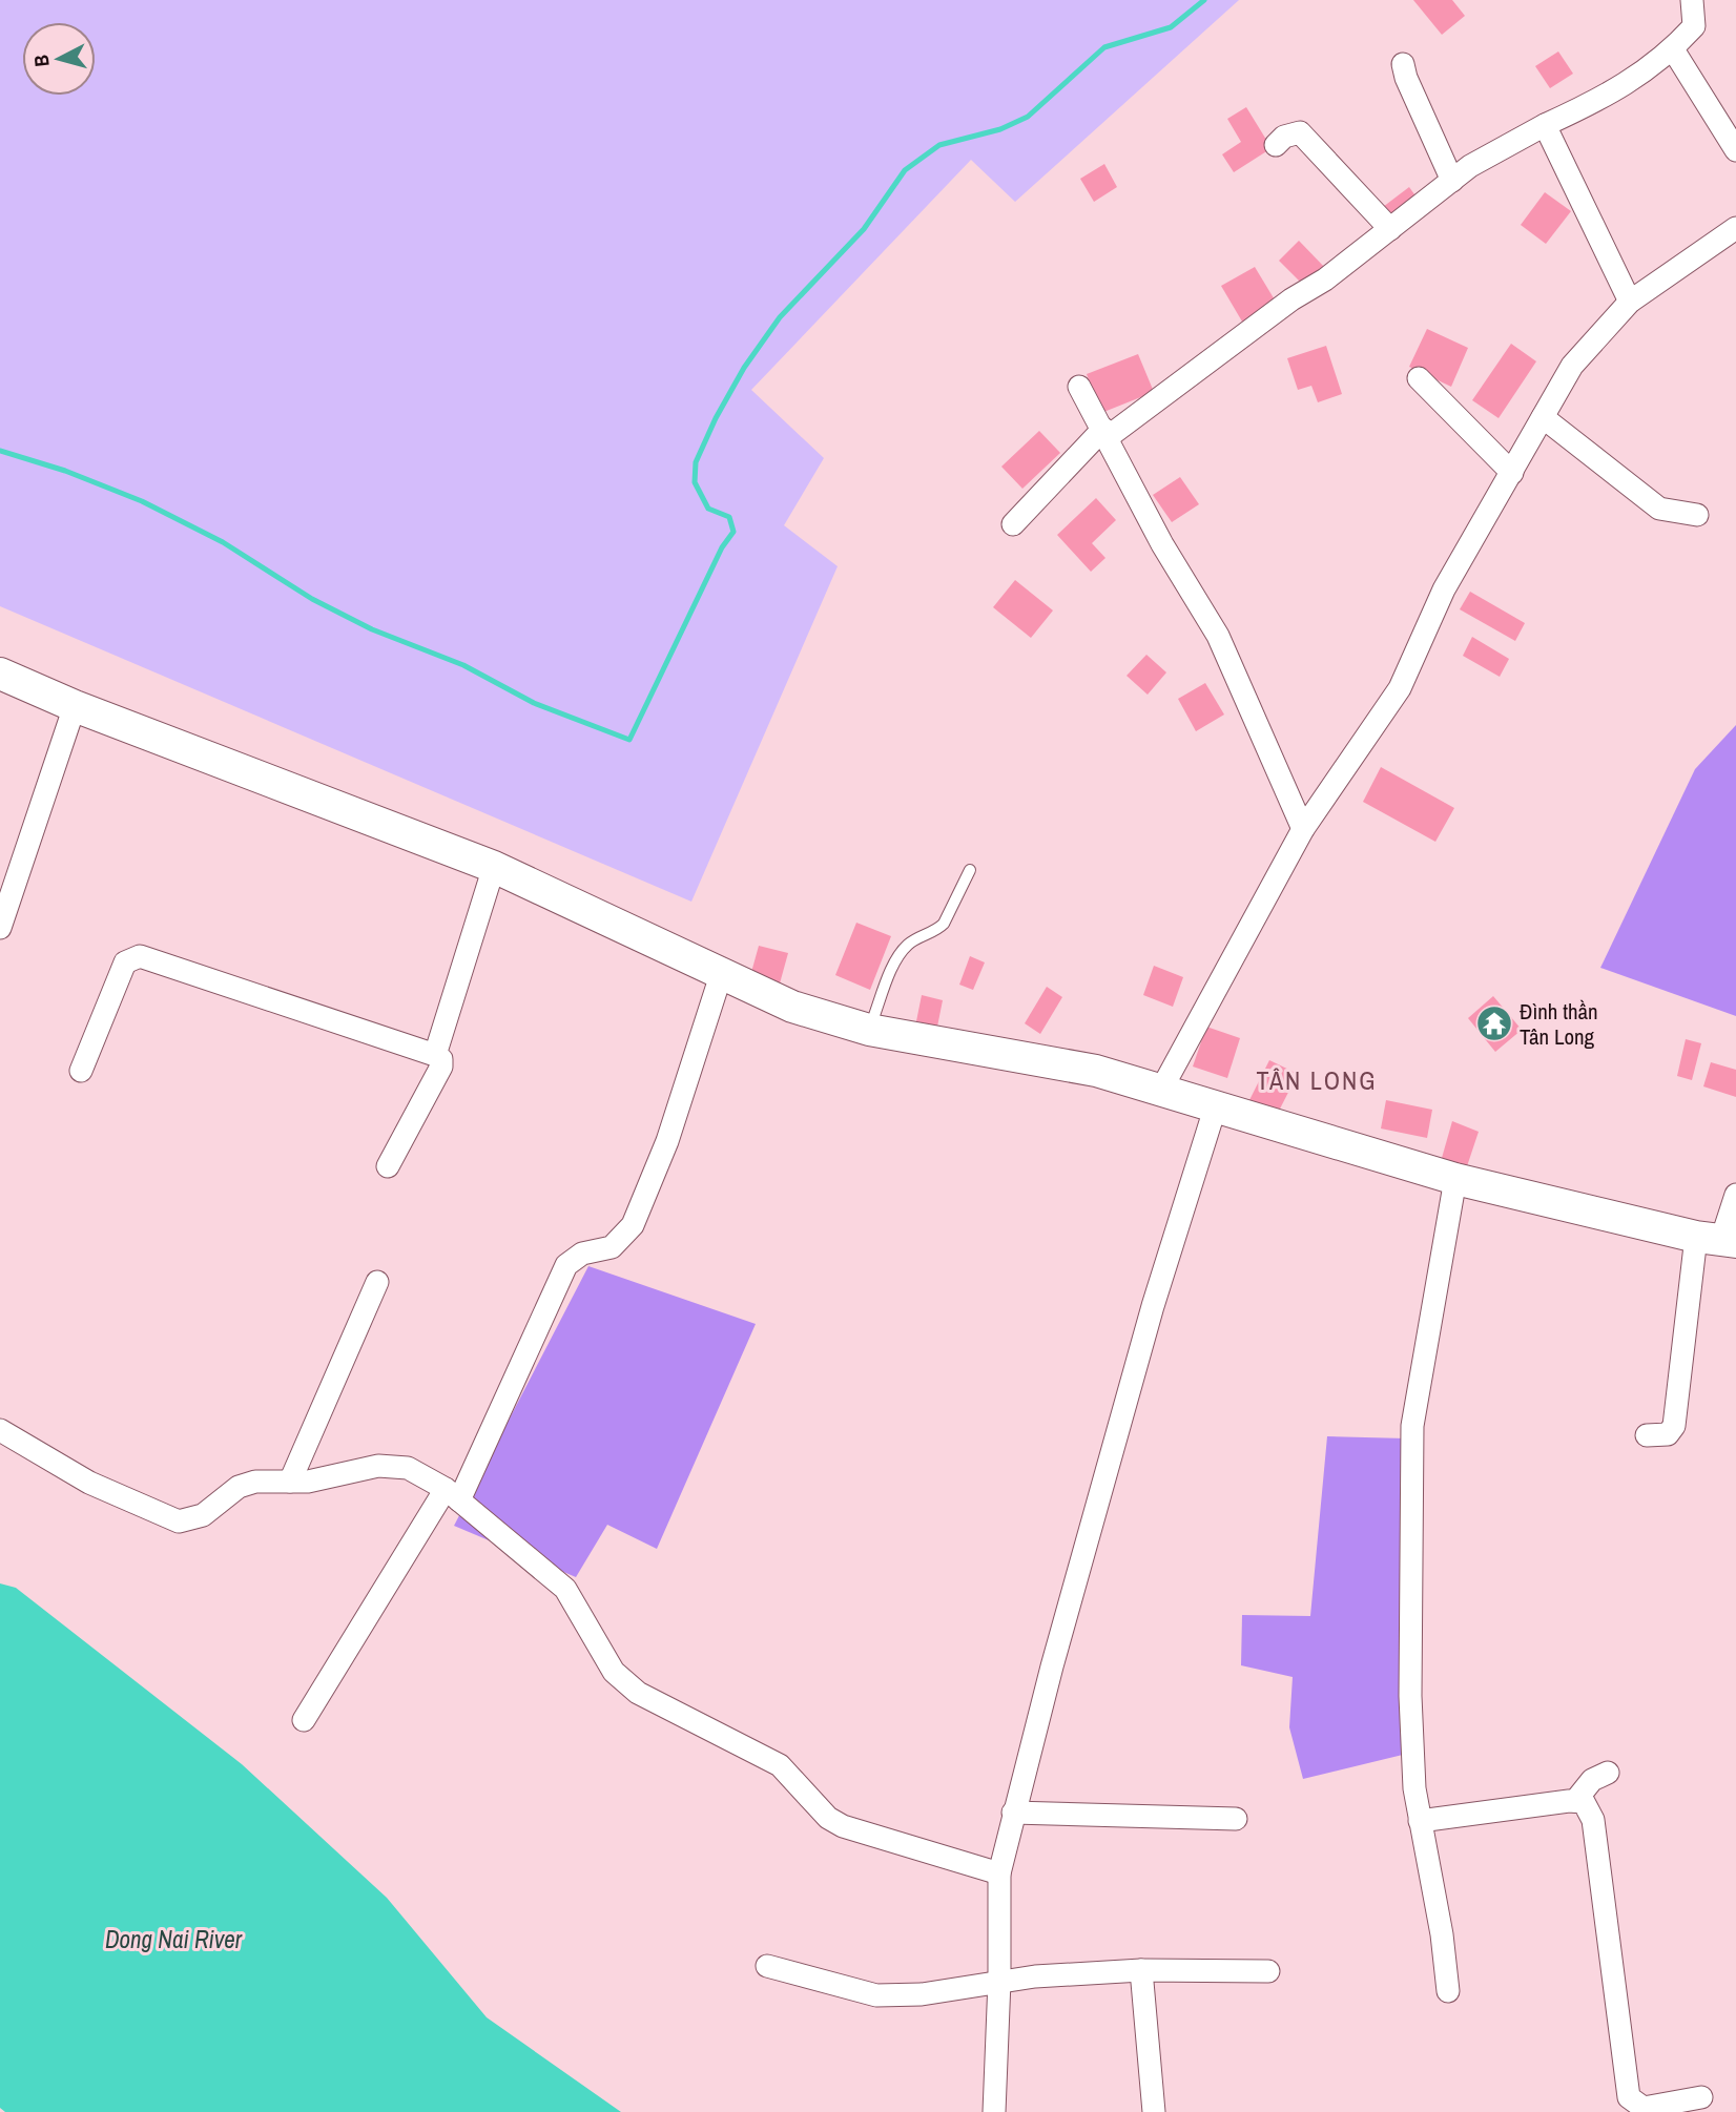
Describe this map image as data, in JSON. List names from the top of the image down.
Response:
{
  "districts": ["TÂN LONG"],
  "water": ["Dong Nai River"],
  "places": {
    "temple": ["Đình thần Tân Long"]
  },
  "north": "left"
}
